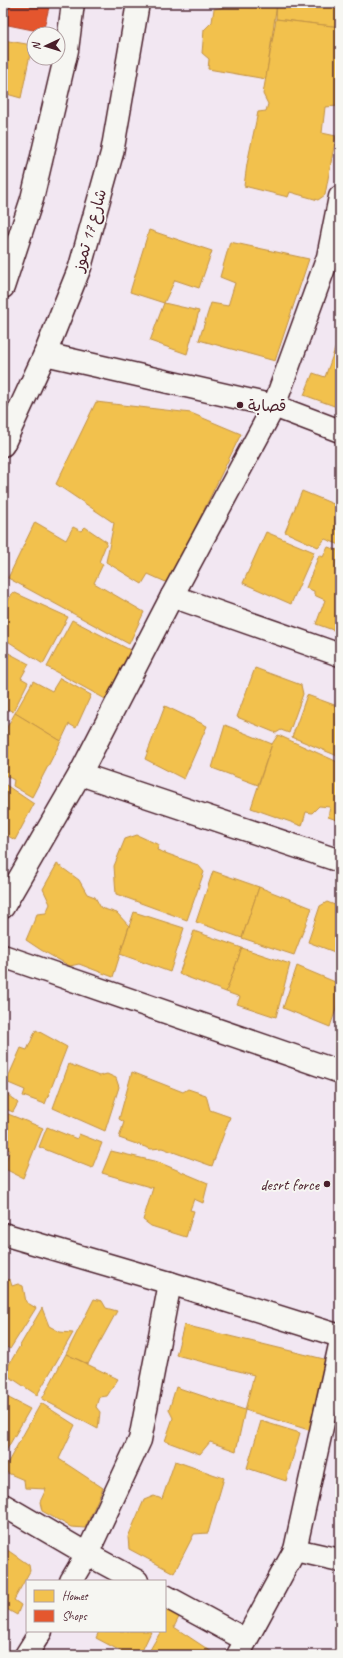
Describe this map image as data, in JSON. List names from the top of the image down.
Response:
{
  "streets": {
    "street": ["شارع 17 تموز"]
  },
  "places": ["قصابة", "desrt force"],
  "legend": ["Homes", "Shops"],
  "north": "left"
}
